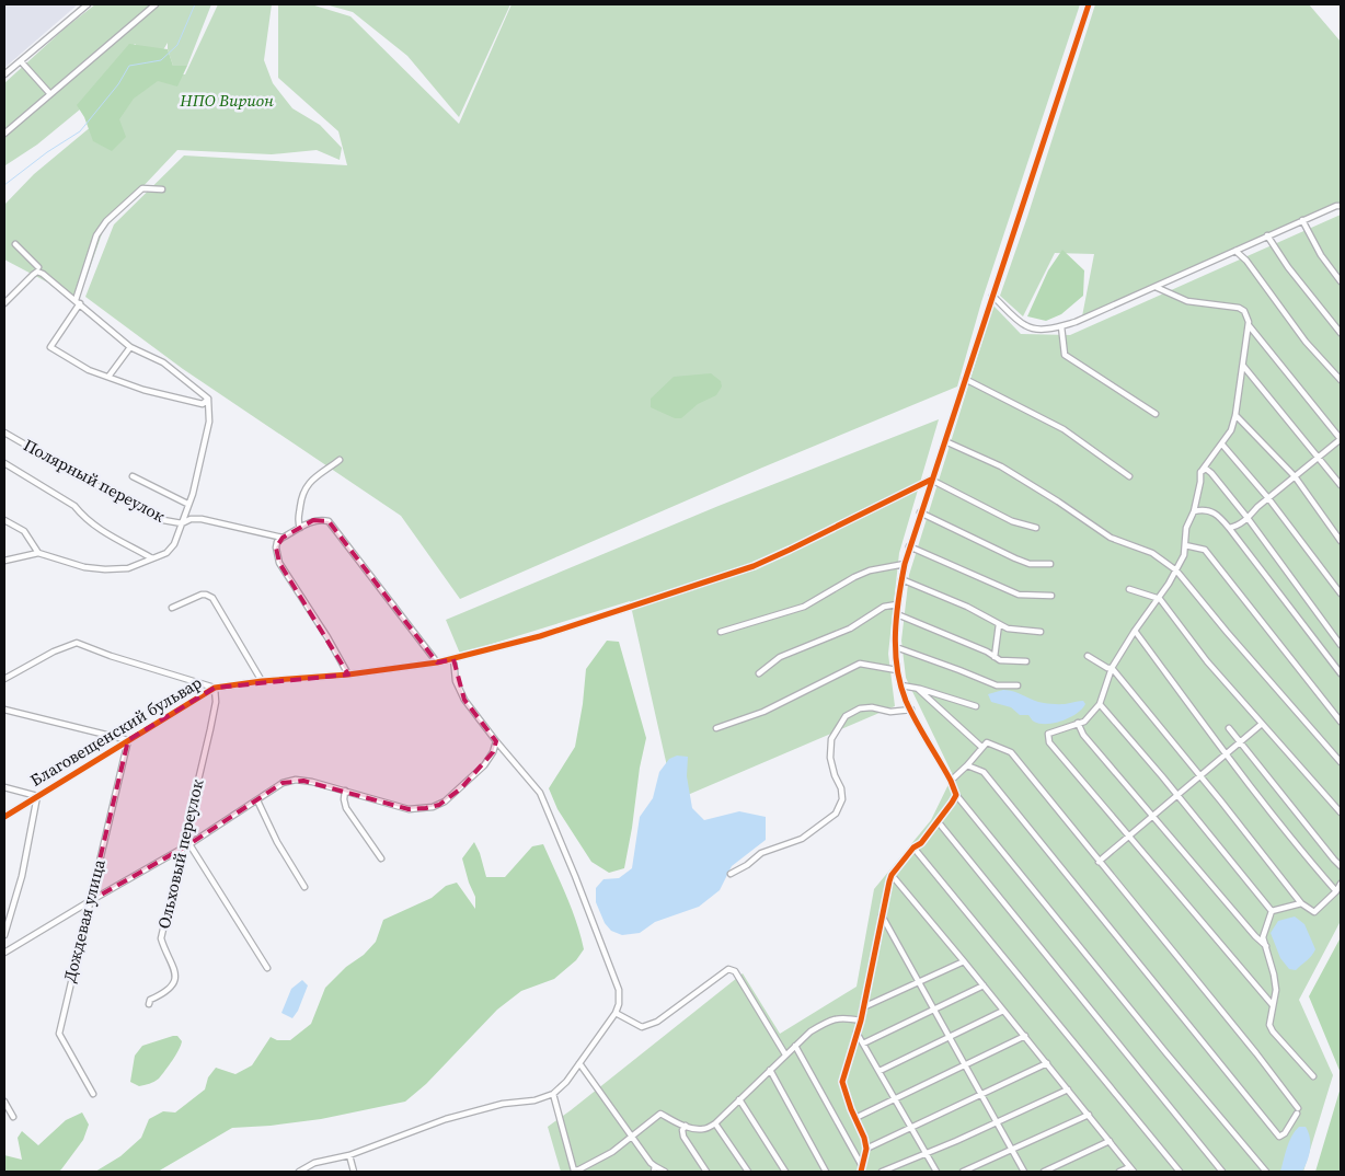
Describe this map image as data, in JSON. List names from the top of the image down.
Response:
{
  "streets": {
    "street": [
      "Полярный переулок",
      "Благовещенский бульвар",
      "Ольховый переулок",
      "Дождевая улица"
    ]
  },
  "crossings": [
    ["Благовещенский бульвар", "Ольховый переулок"],
    ["Благовещенский бульвар", "Дождевая улица"]
  ],
  "parks": ["НПО Вирион"]
}
